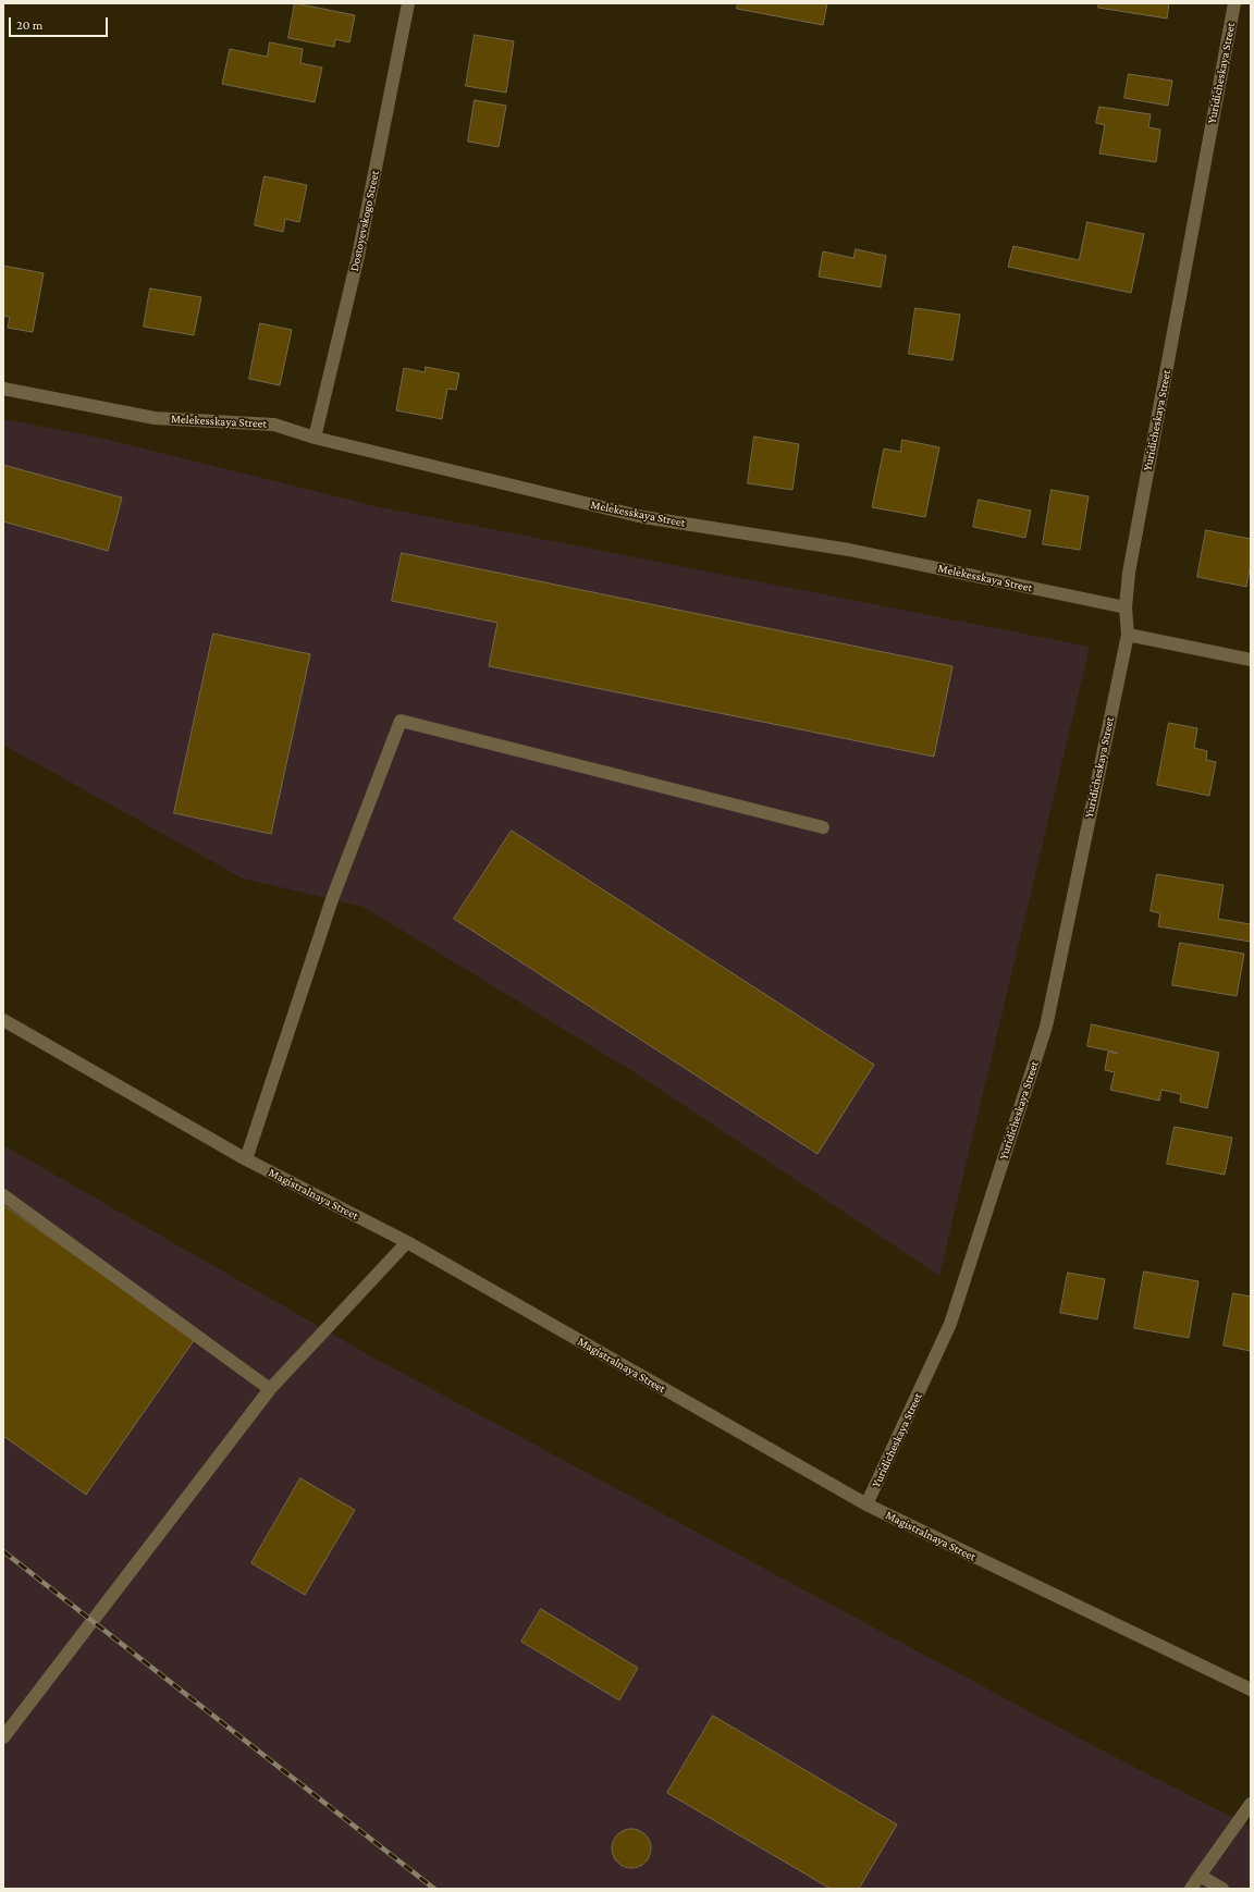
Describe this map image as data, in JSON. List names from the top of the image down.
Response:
{
  "streets": {
    "street": [
      "Yuridicheskaya Street",
      "Dostoyevskogo Street",
      "Melekesskaya Street",
      "Magistralnaya Street"
    ]
  },
  "crossings": [
    ["Yuridicheskaya Street", "Melekesskaya Street"],
    ["Yuridicheskaya Street", "Magistralnaya Street"],
    ["Dostoyevskogo Street", "Melekesskaya Street"]
  ],
  "scale_bar": "20 m"
}
